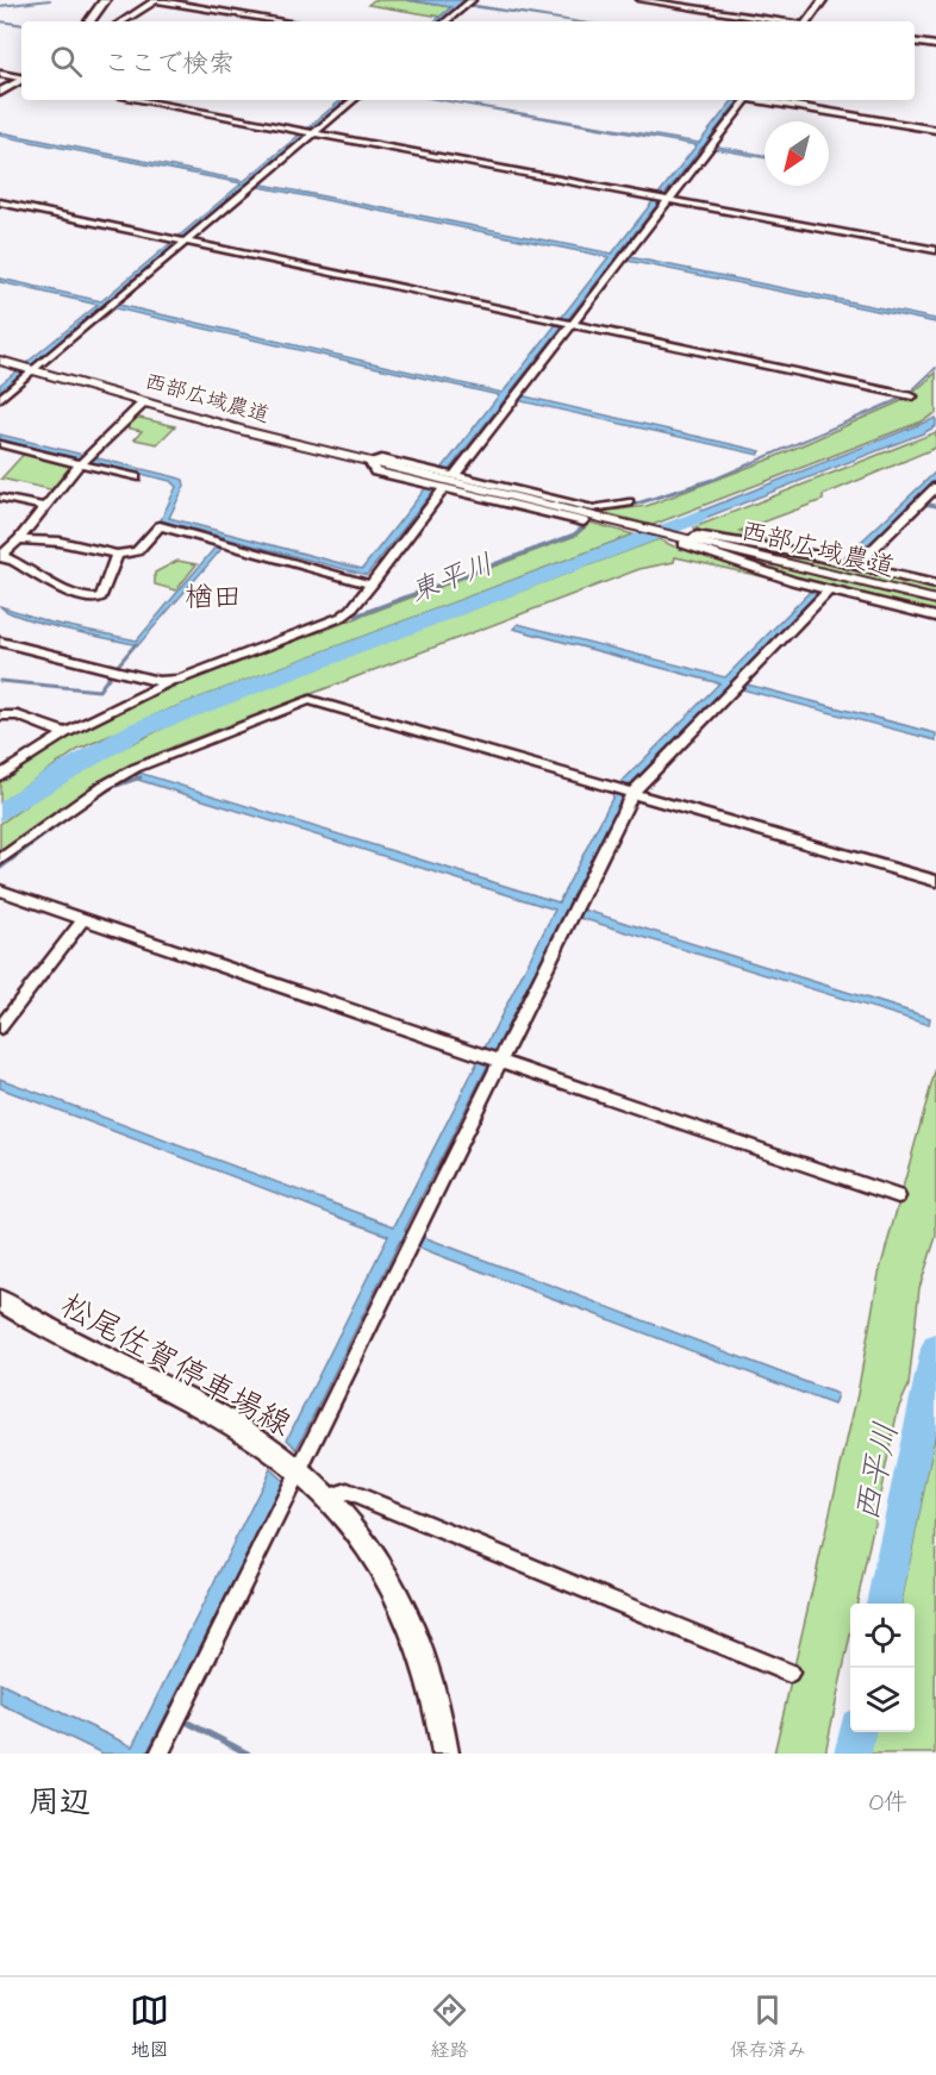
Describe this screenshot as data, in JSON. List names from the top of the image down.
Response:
{
  "streets": {
    "main road": ["松尾佐賀停車場線"],
    "street": ["西部広域農道"]
  },
  "districts": ["楢田"],
  "water": ["東平川", "西平川"],
  "north": "bottom left",
  "page": {
    "search": "ここで検索",
    "heading": ["周辺", "0件"],
    "nav": ["地図", "経路", "保存済み"]
  }
}
